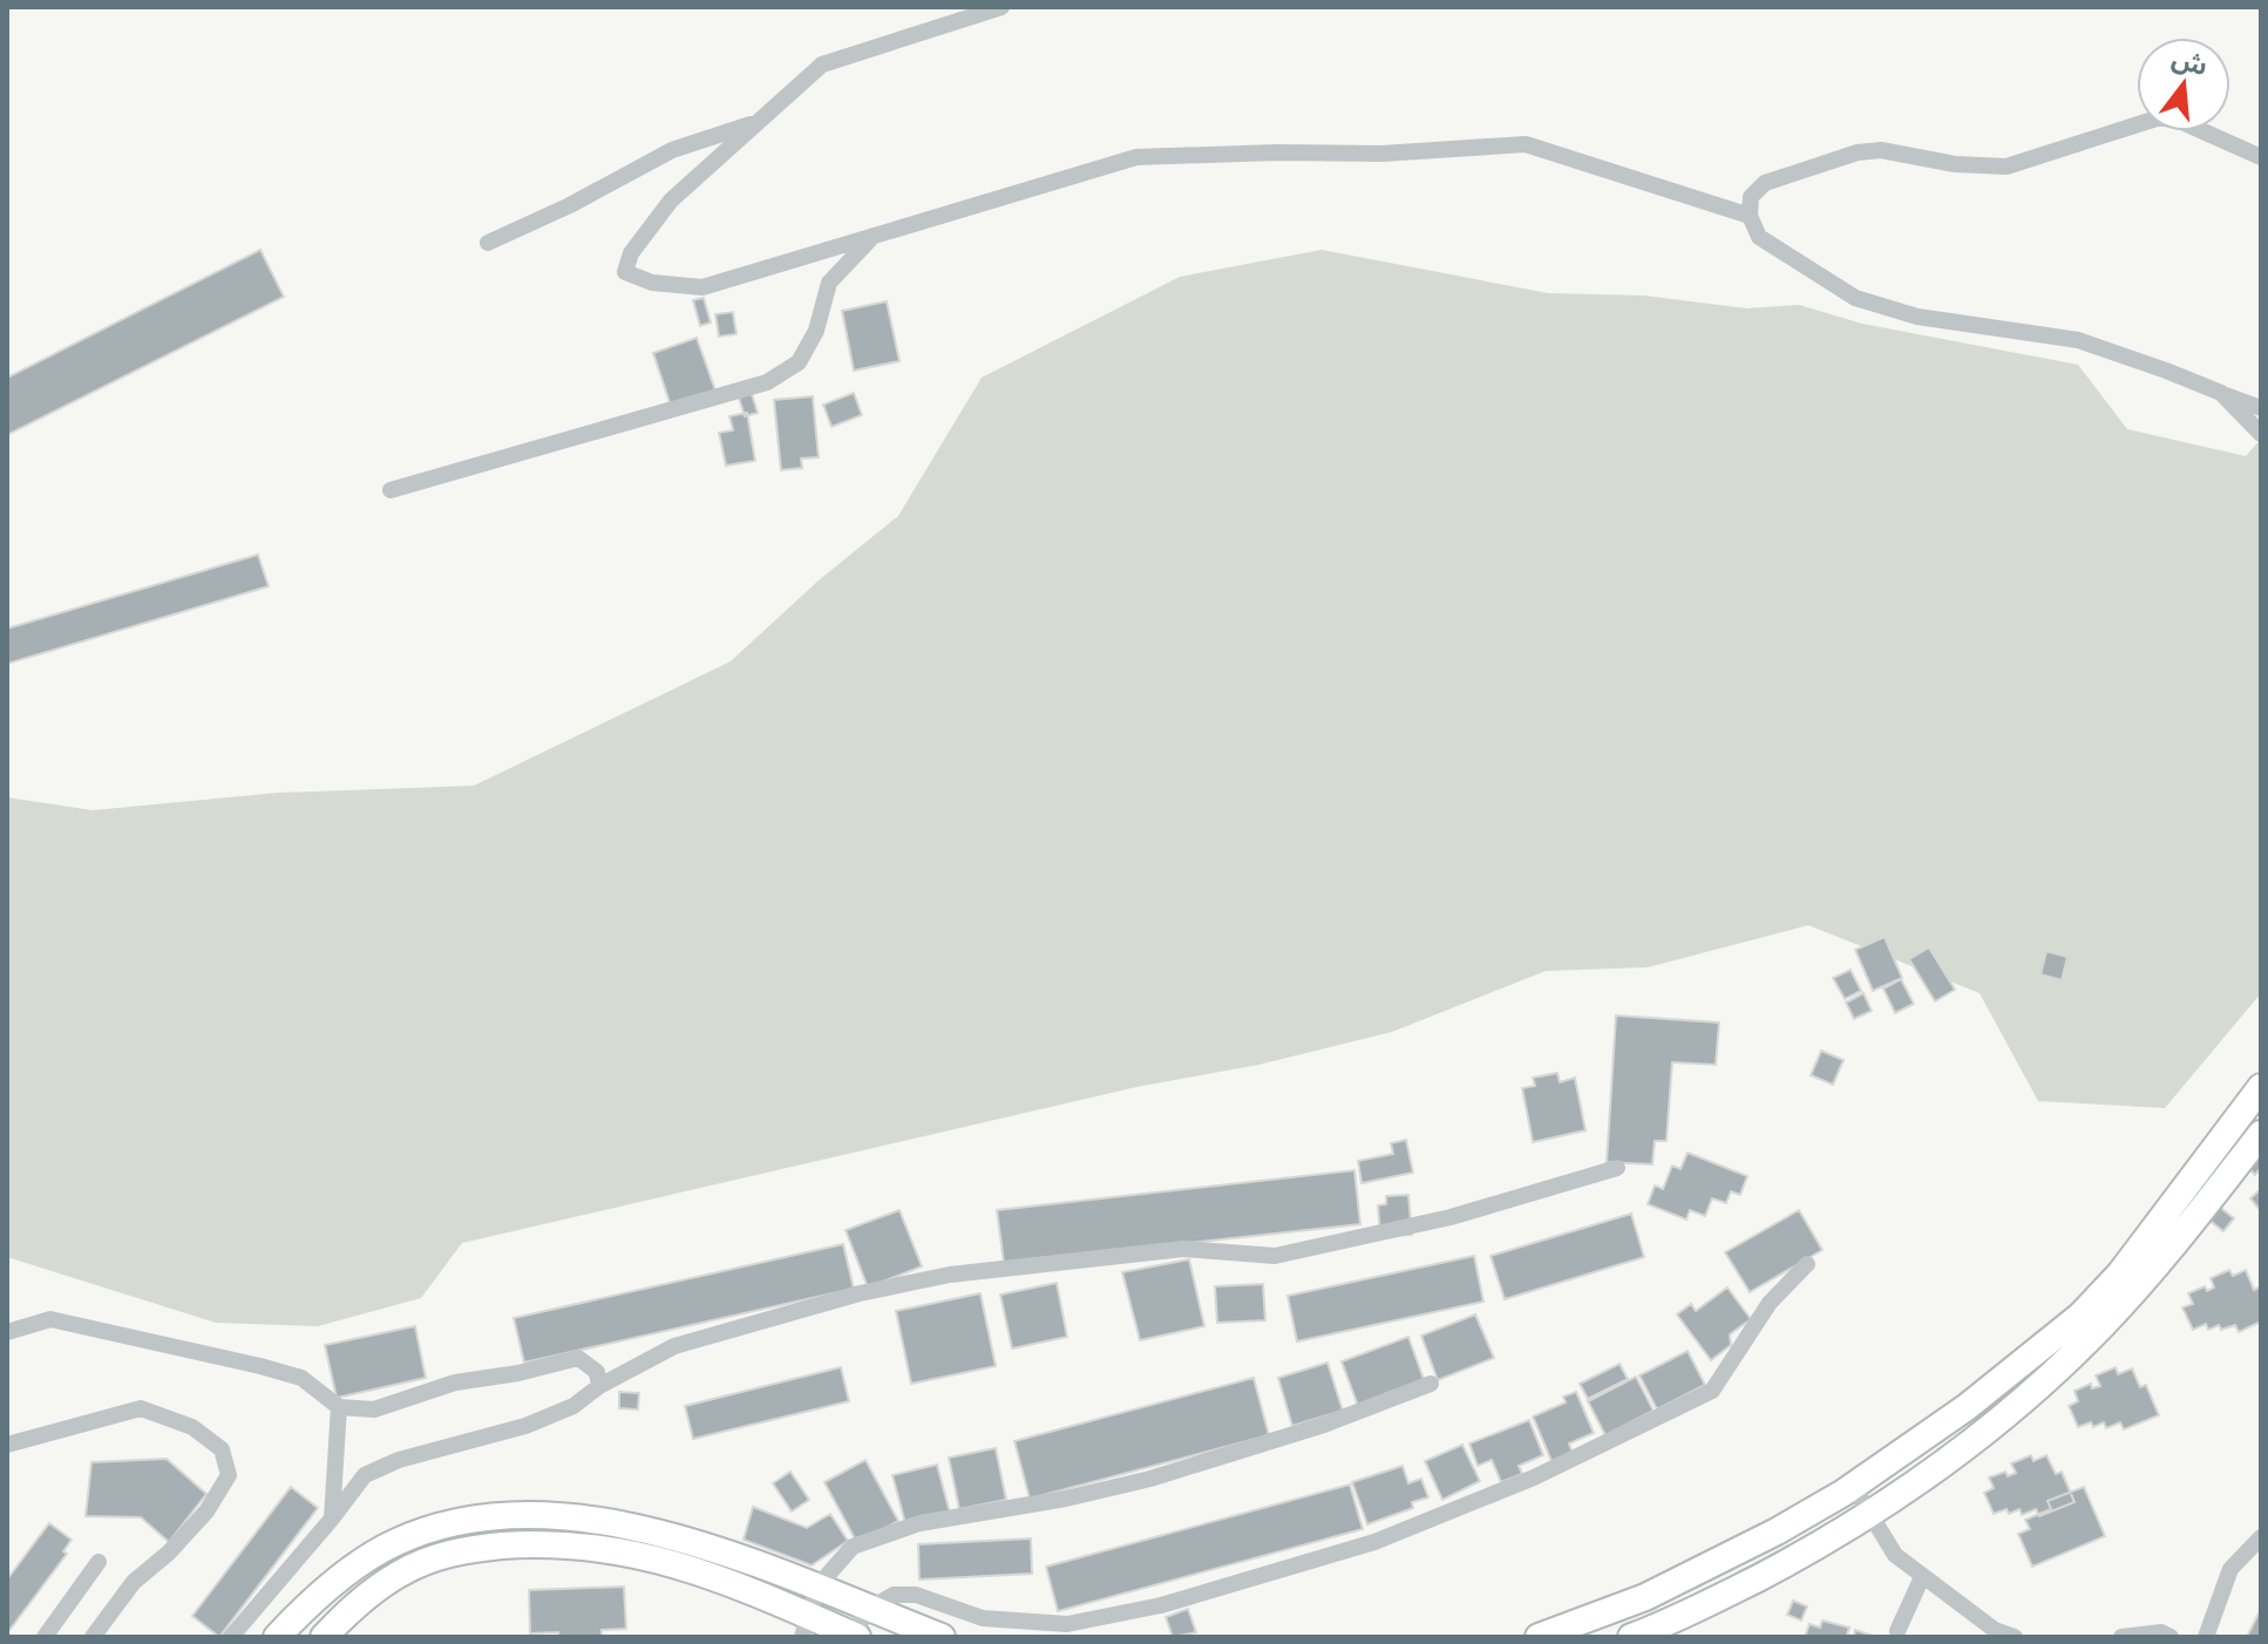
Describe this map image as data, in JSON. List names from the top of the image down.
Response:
{
  "north": "top"
}
